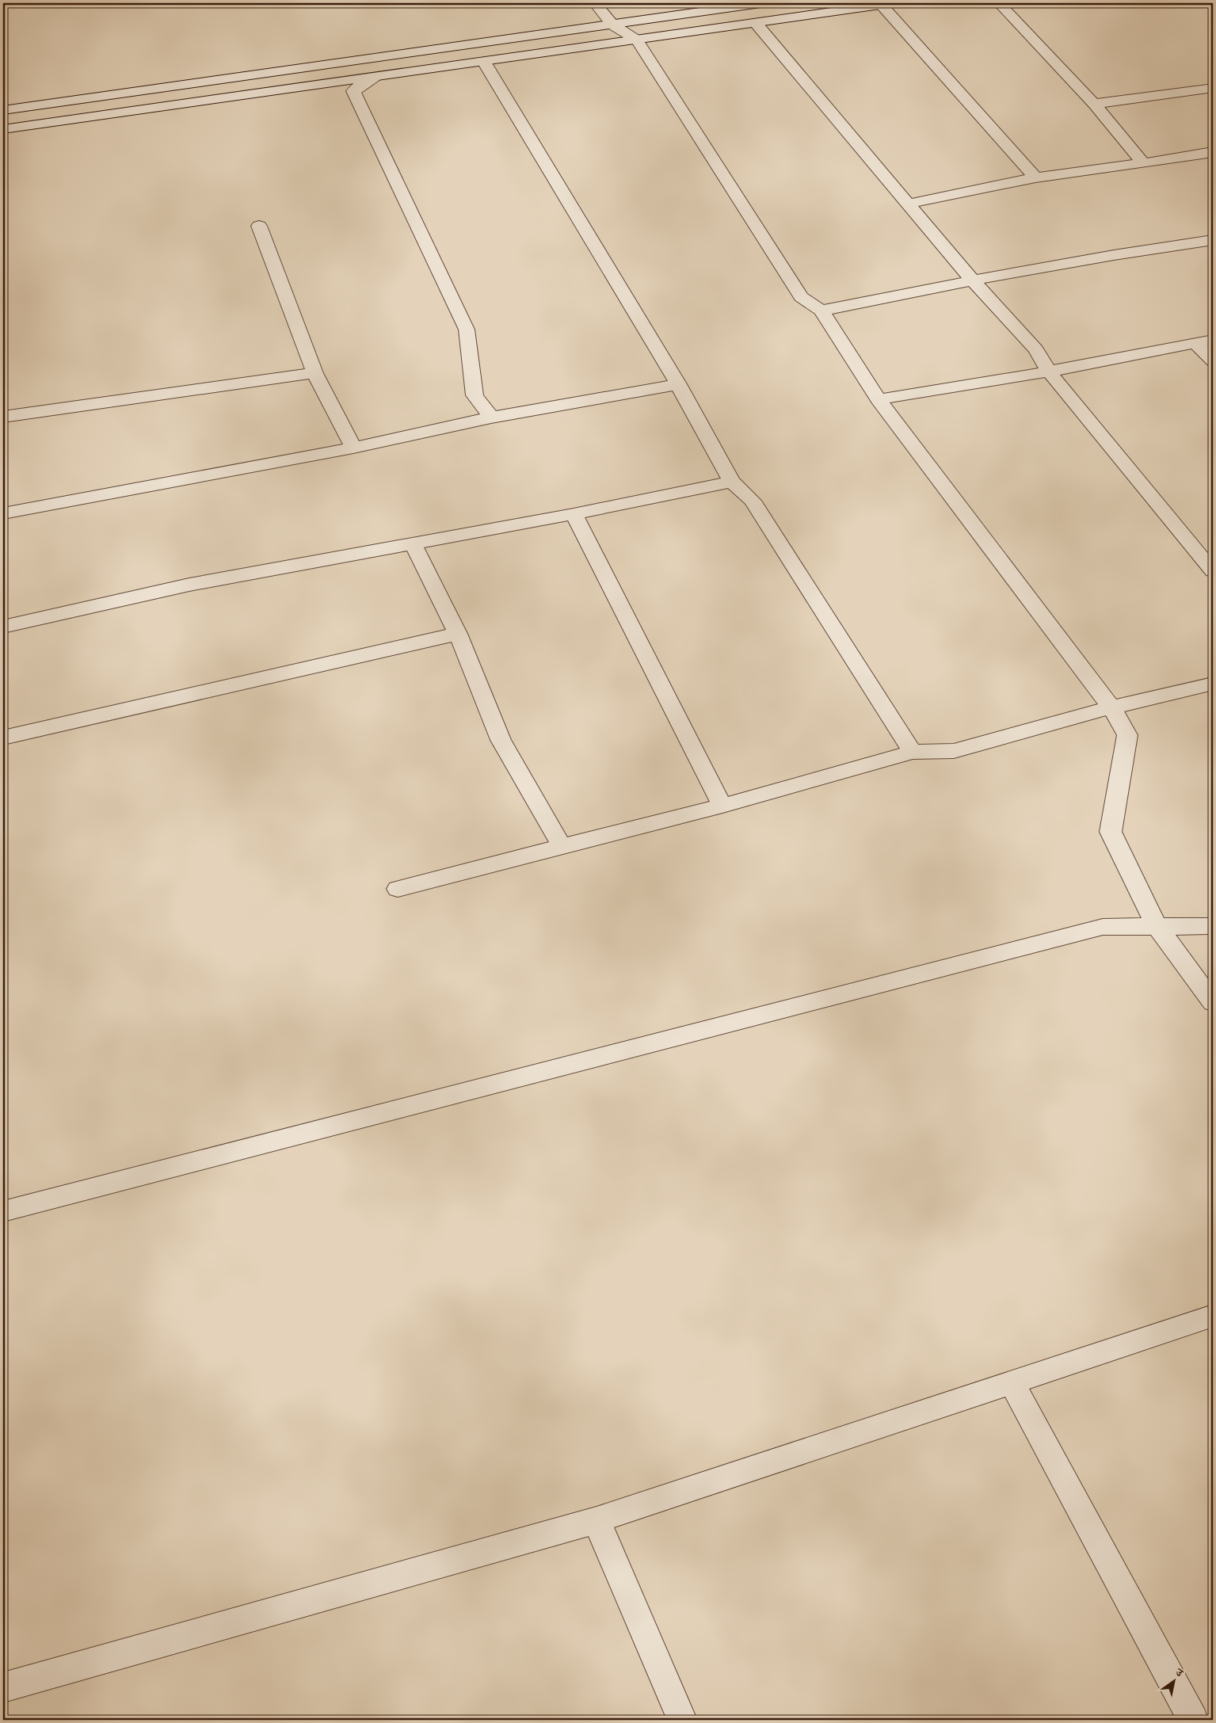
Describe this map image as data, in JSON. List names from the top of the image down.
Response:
{
  "north": "top right"
}
